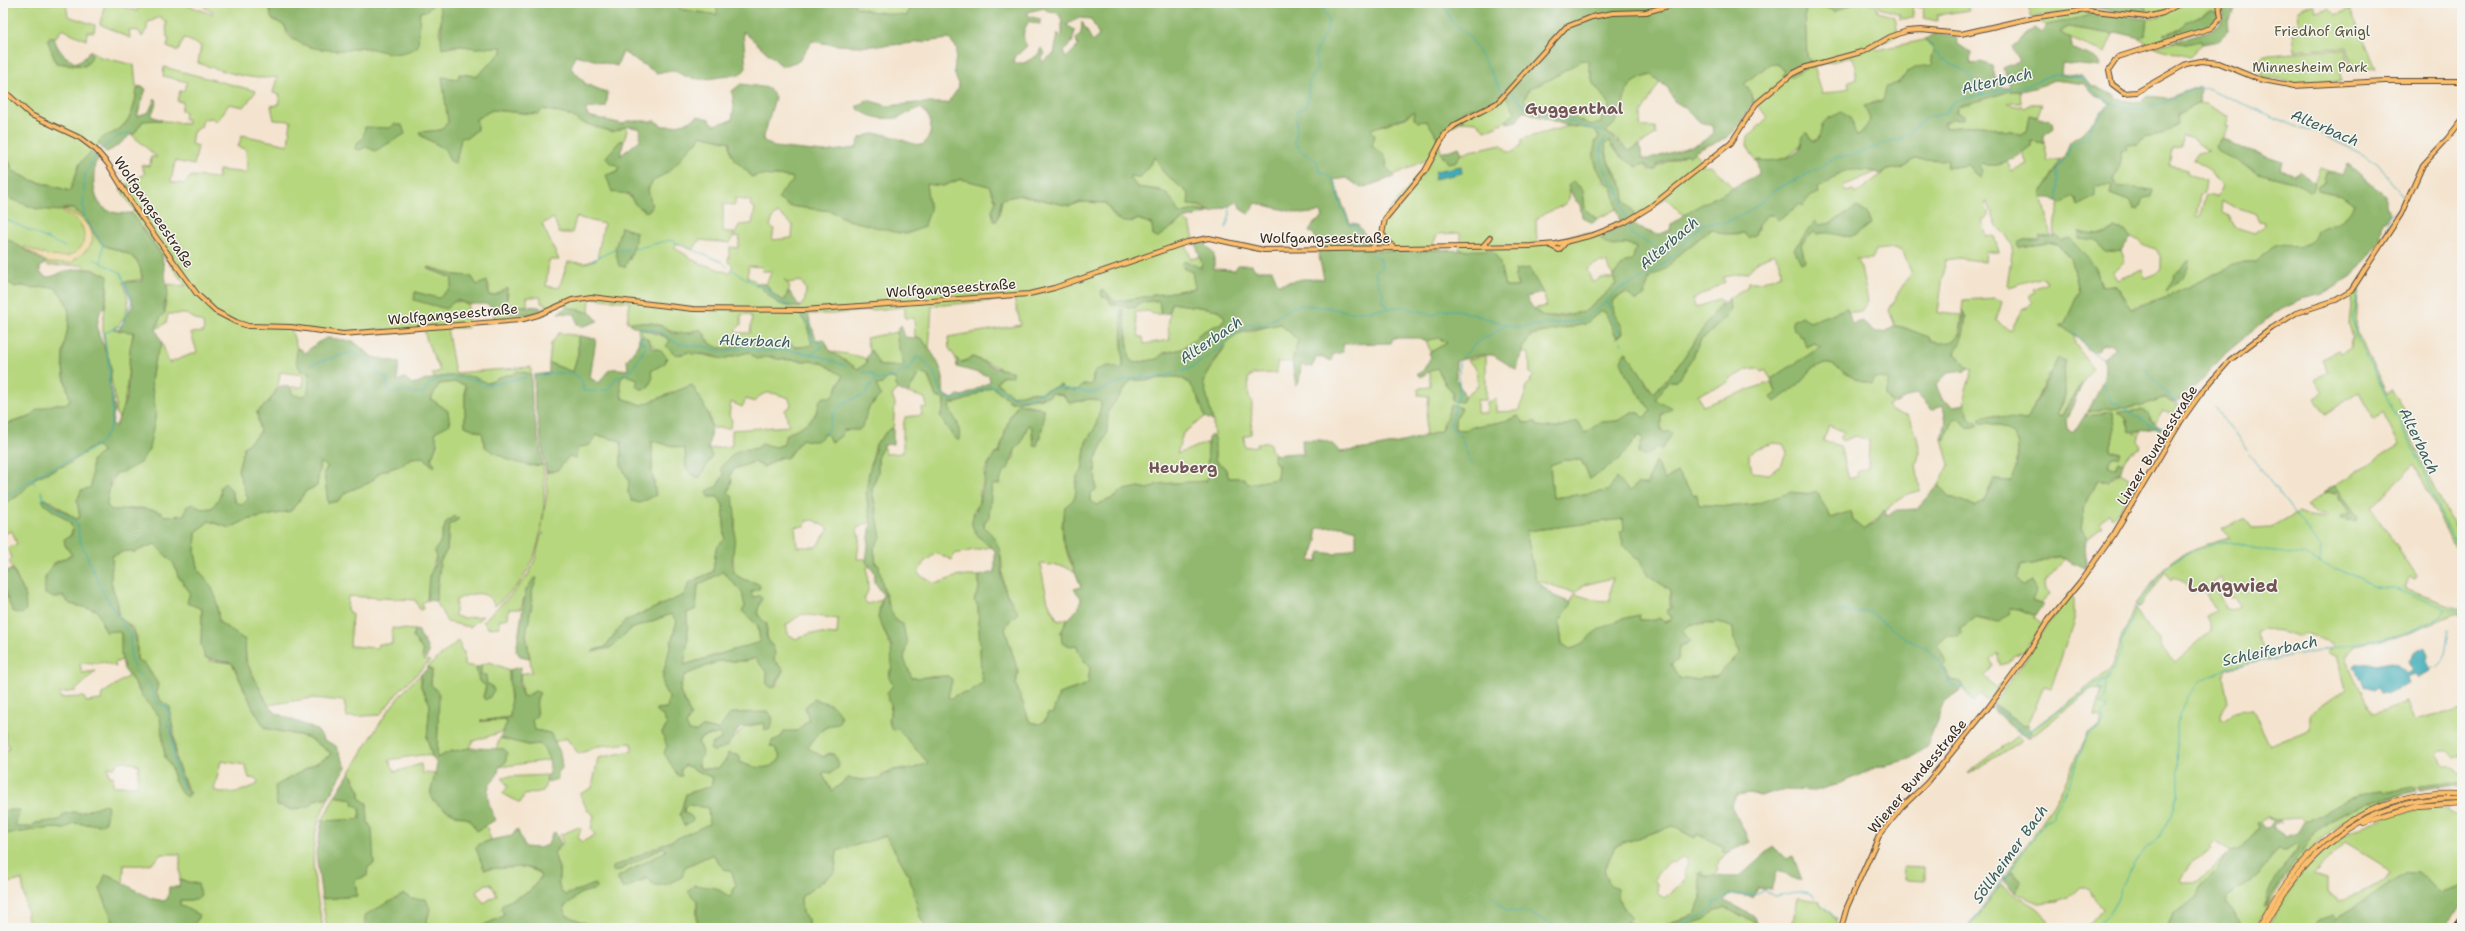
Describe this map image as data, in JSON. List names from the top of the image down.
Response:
{
  "streets": {
    "main road": ["Wolfgangseestraße", "Linzer Bundesstraße", "Wiener Bundesstraße"]
  },
  "crossings": [
    ["Linzer Bundesstraße", "Wiener Bundesstraße"]
  ],
  "districts": ["Guggenthal", "Heuberg", "Langwied"],
  "water": ["Alterbach", "Schleiferbach", "Söllheimer Bach"],
  "parks": ["Friedhof Gnigl", "Minnesheim Park"]
}
